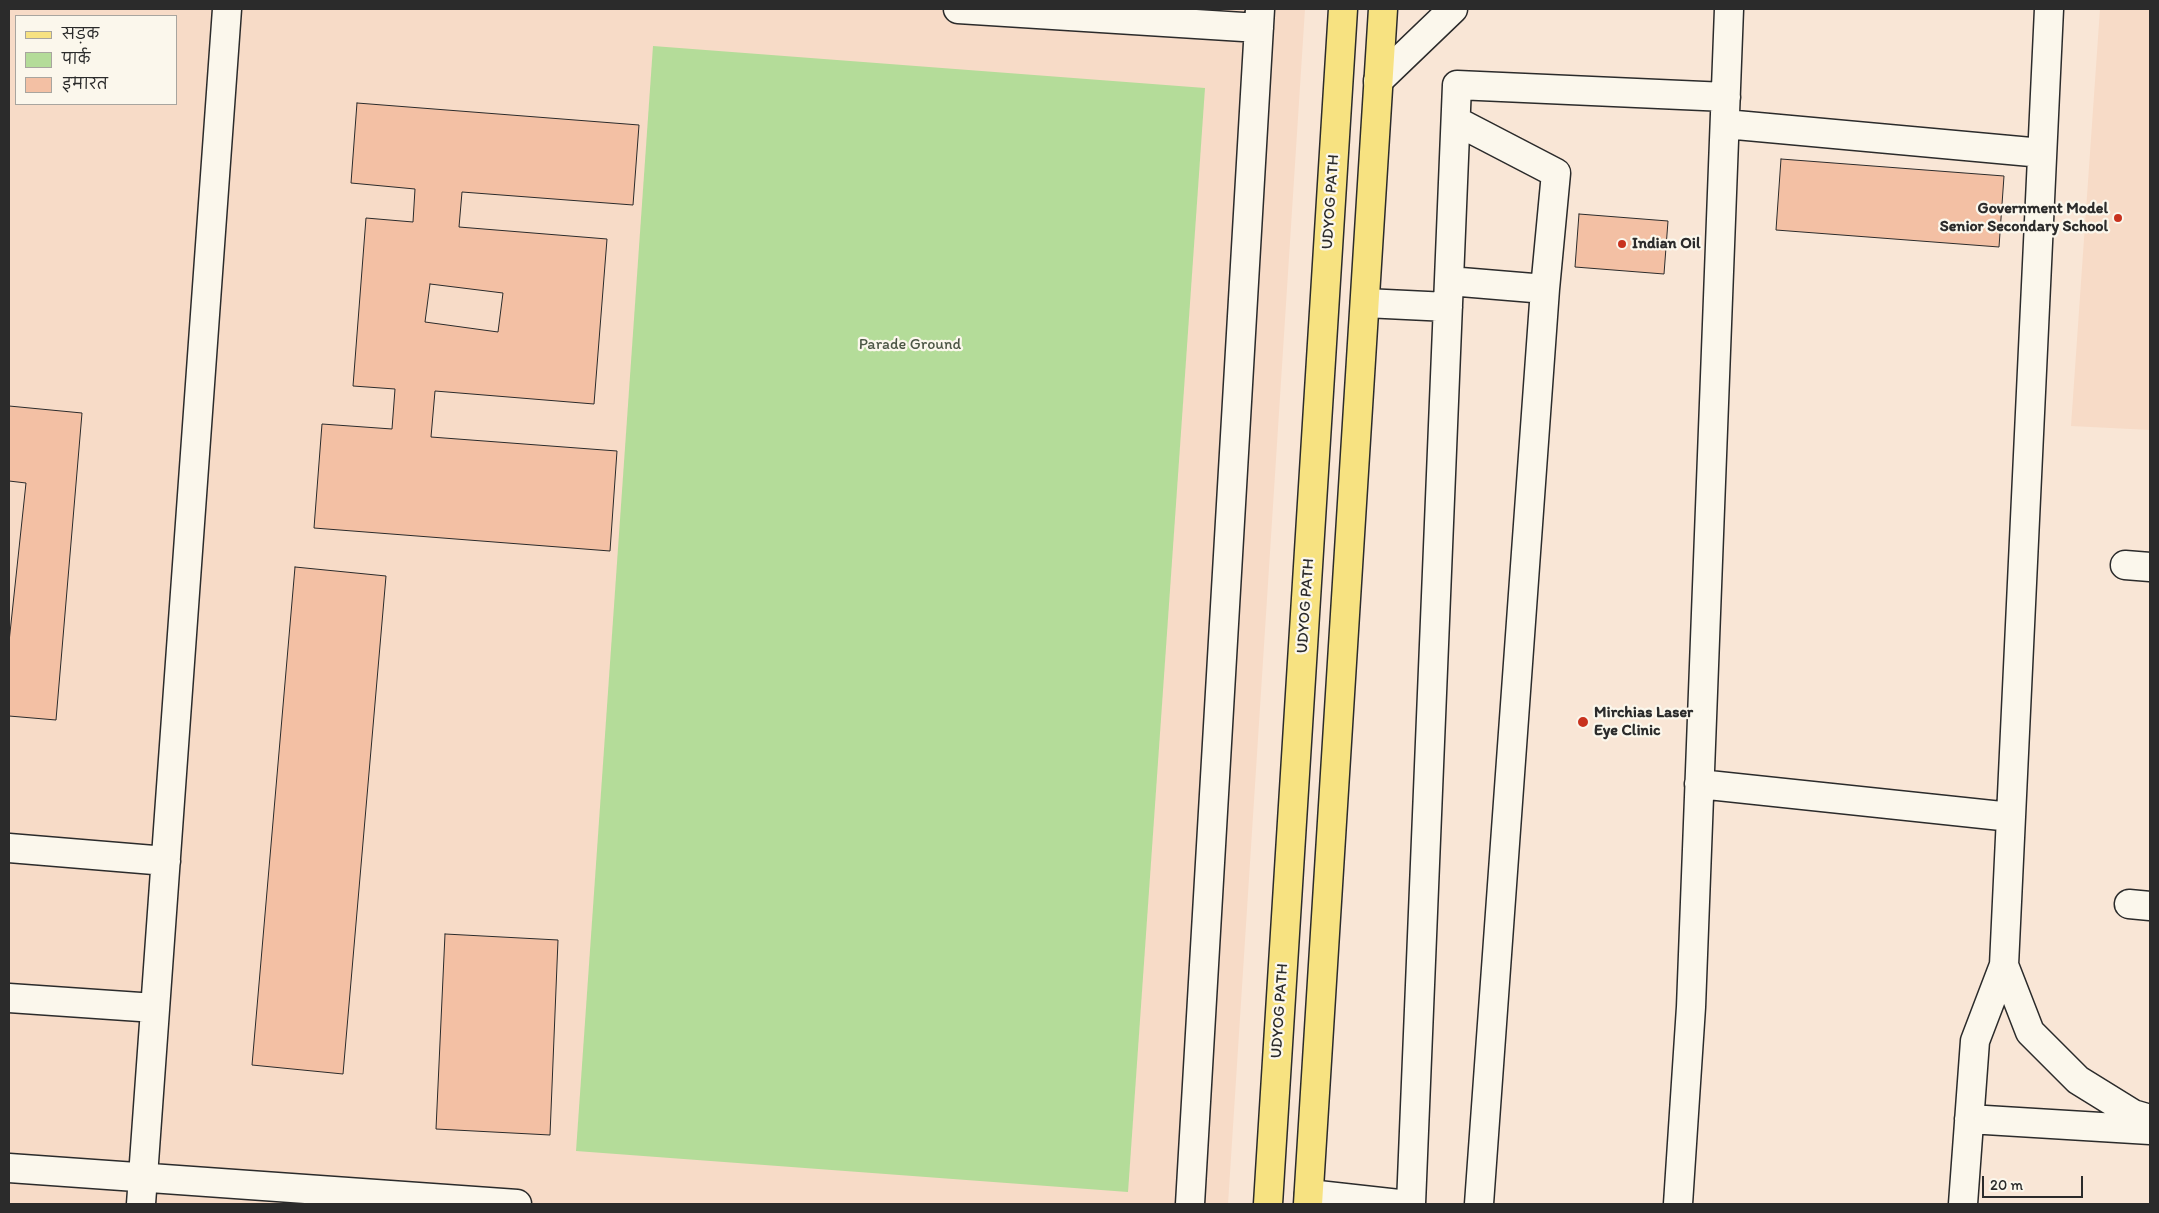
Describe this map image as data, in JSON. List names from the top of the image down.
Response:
{
  "streets": {
    "main road": ["UDYOG PATH"]
  },
  "parks": ["Parade Ground"],
  "places": ["Government Model Senior Secondary School", "Indian Oil", "Mirchias Laser Eye Clinic"],
  "legend": ["सड़क", "पार्क", "इमारत"],
  "scale_bar": "20 m"
}
